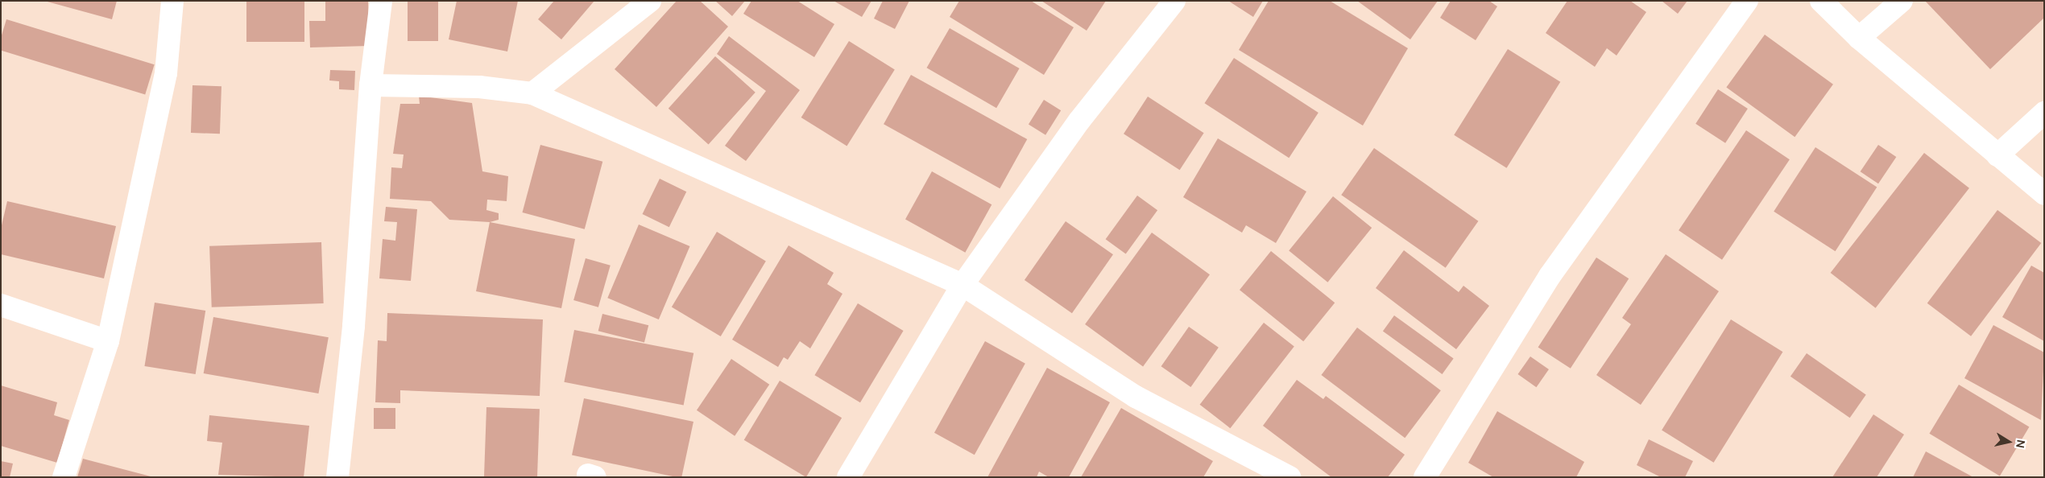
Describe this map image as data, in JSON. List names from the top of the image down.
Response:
{
  "north": "right"
}
